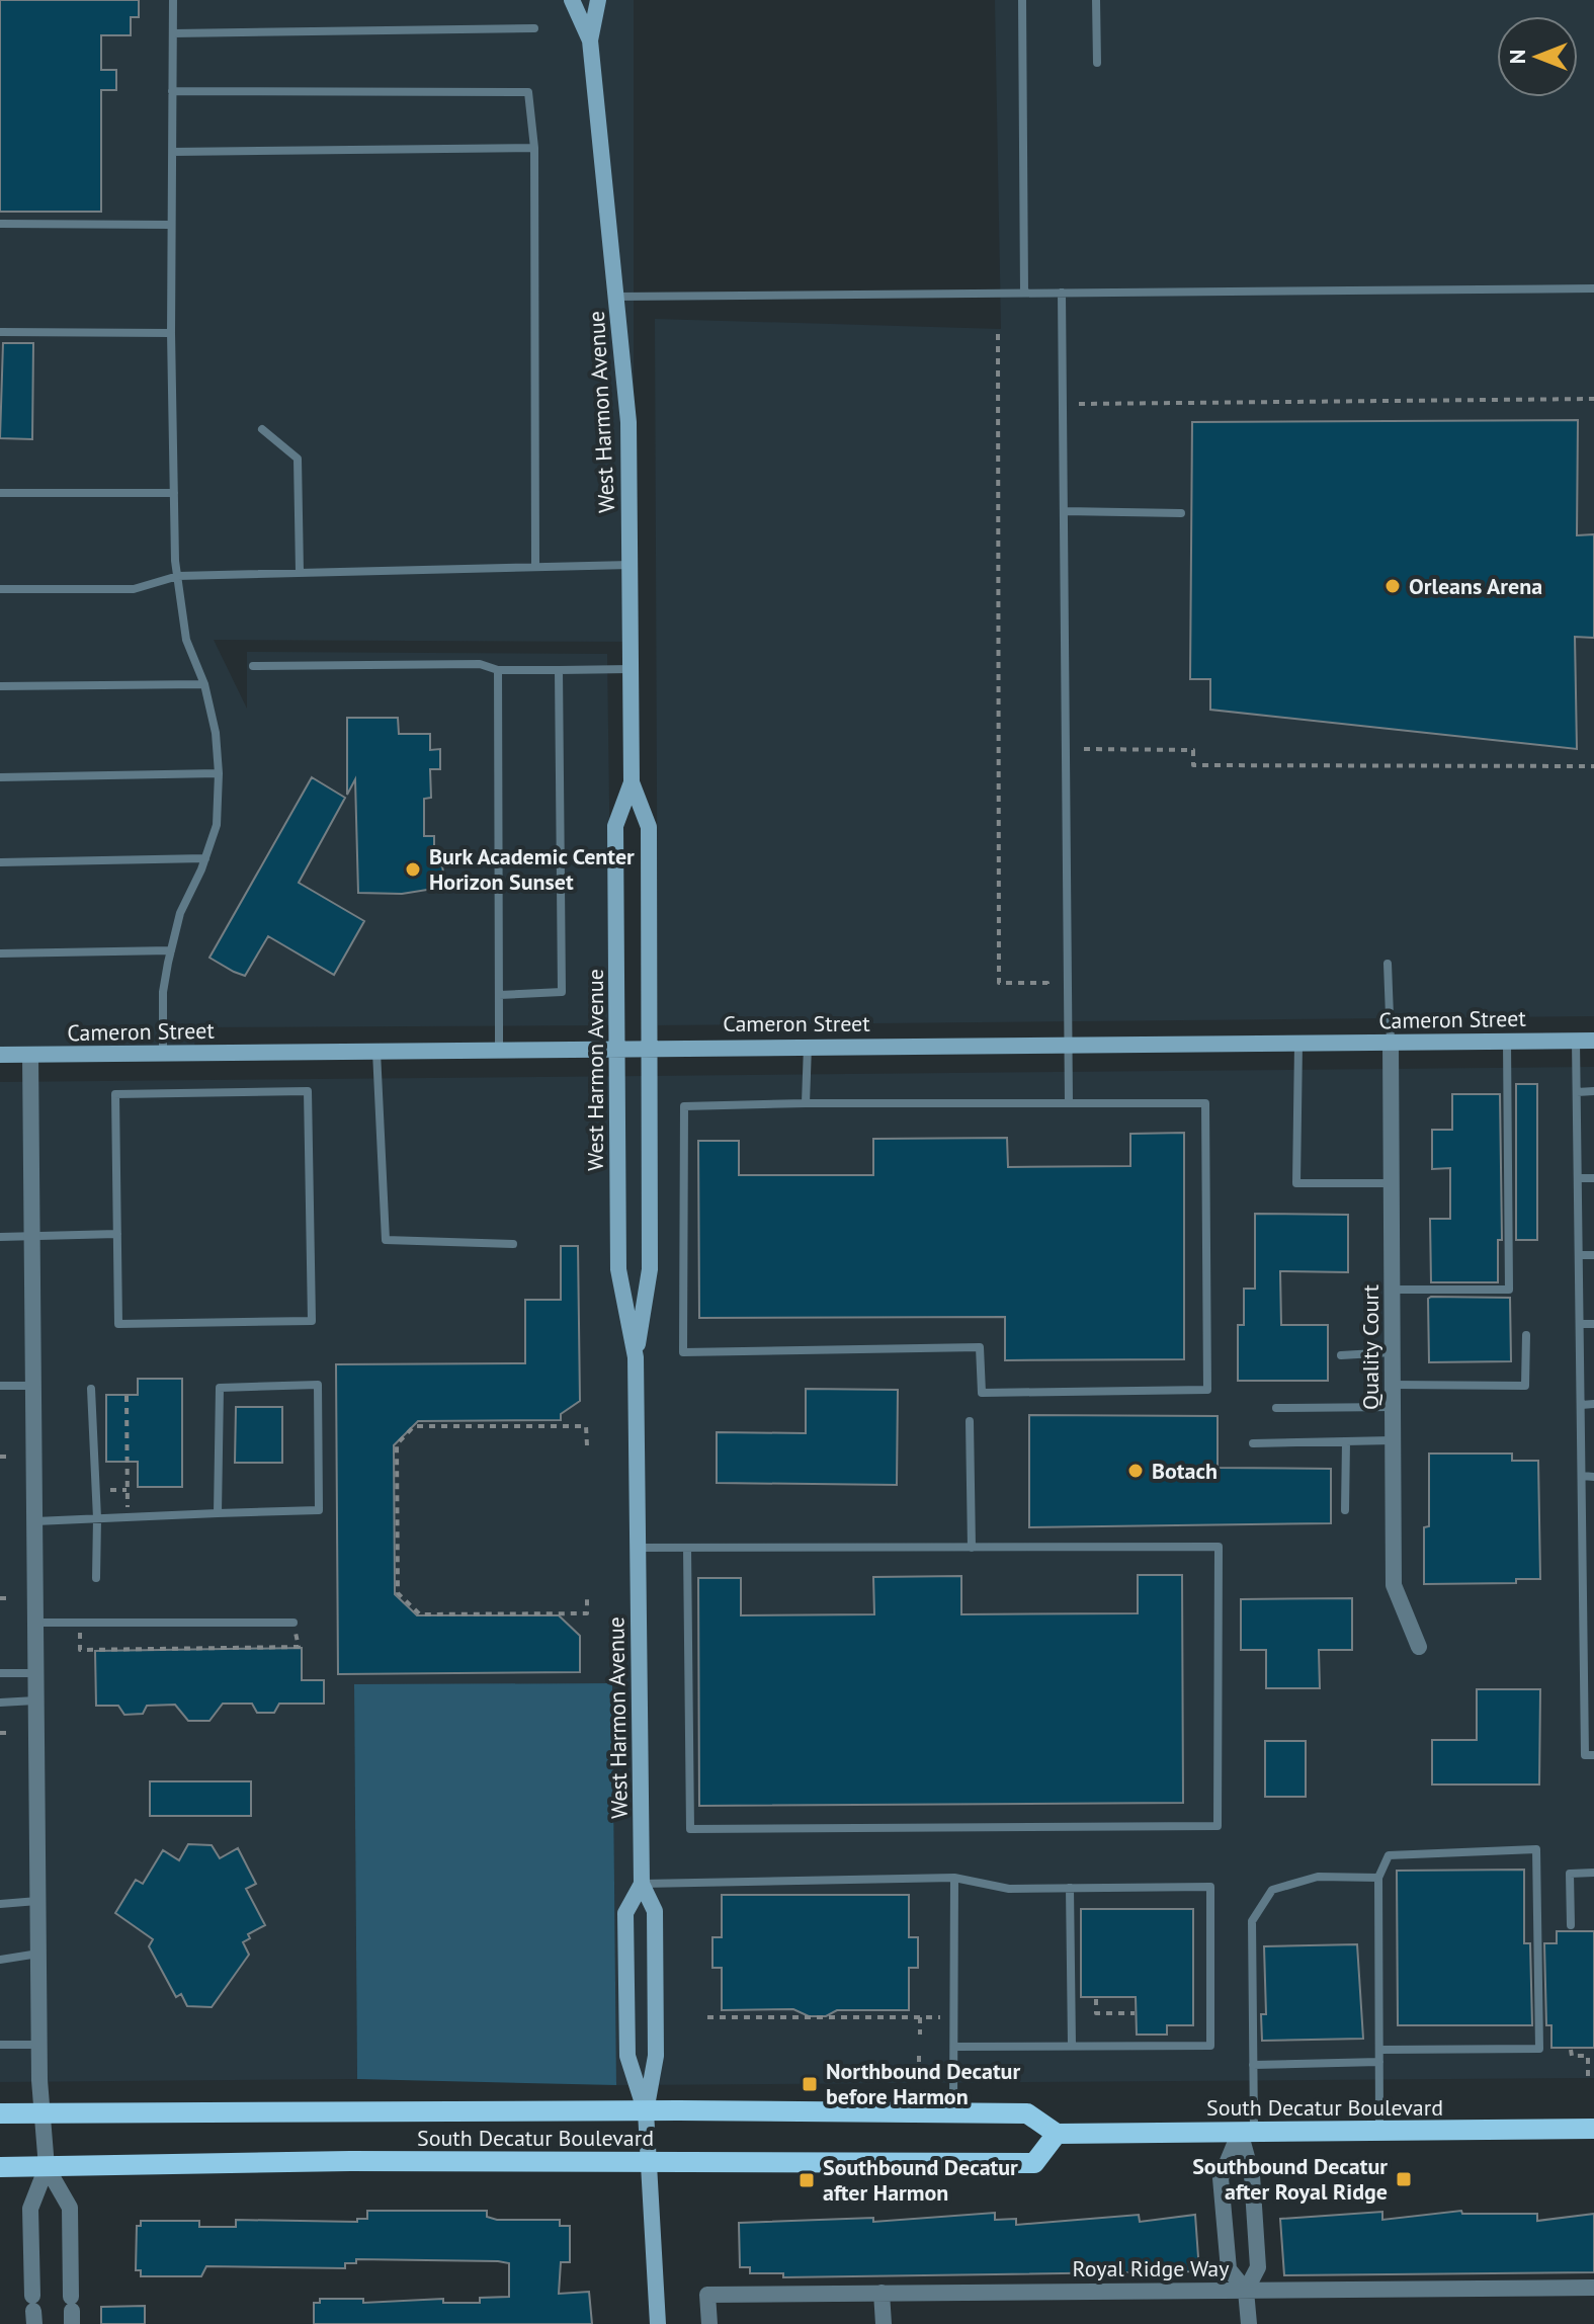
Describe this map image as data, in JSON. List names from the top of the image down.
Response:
{
  "streets": {
    "main road": ["West Harmon Avenue", "Cameron Street", "South Decatur Boulevard"],
    "street": ["Quality Court", "Royal Ridge Way"]
  },
  "crossings": [
    ["West Harmon Avenue", "Cameron Street"],
    ["West Harmon Avenue", "South Decatur Boulevard"],
    ["Cameron Street", "Quality Court"]
  ],
  "places": {
    "other": ["Orleans Arena", "Burk Academic Center Horizon Sunset", "Botach"],
    "transit": ["Northbound Decatur before Harmon", "Southbound Decatur after Royal Ridge", "Southbound Decatur after Harmon"]
  },
  "north": "left"
}
